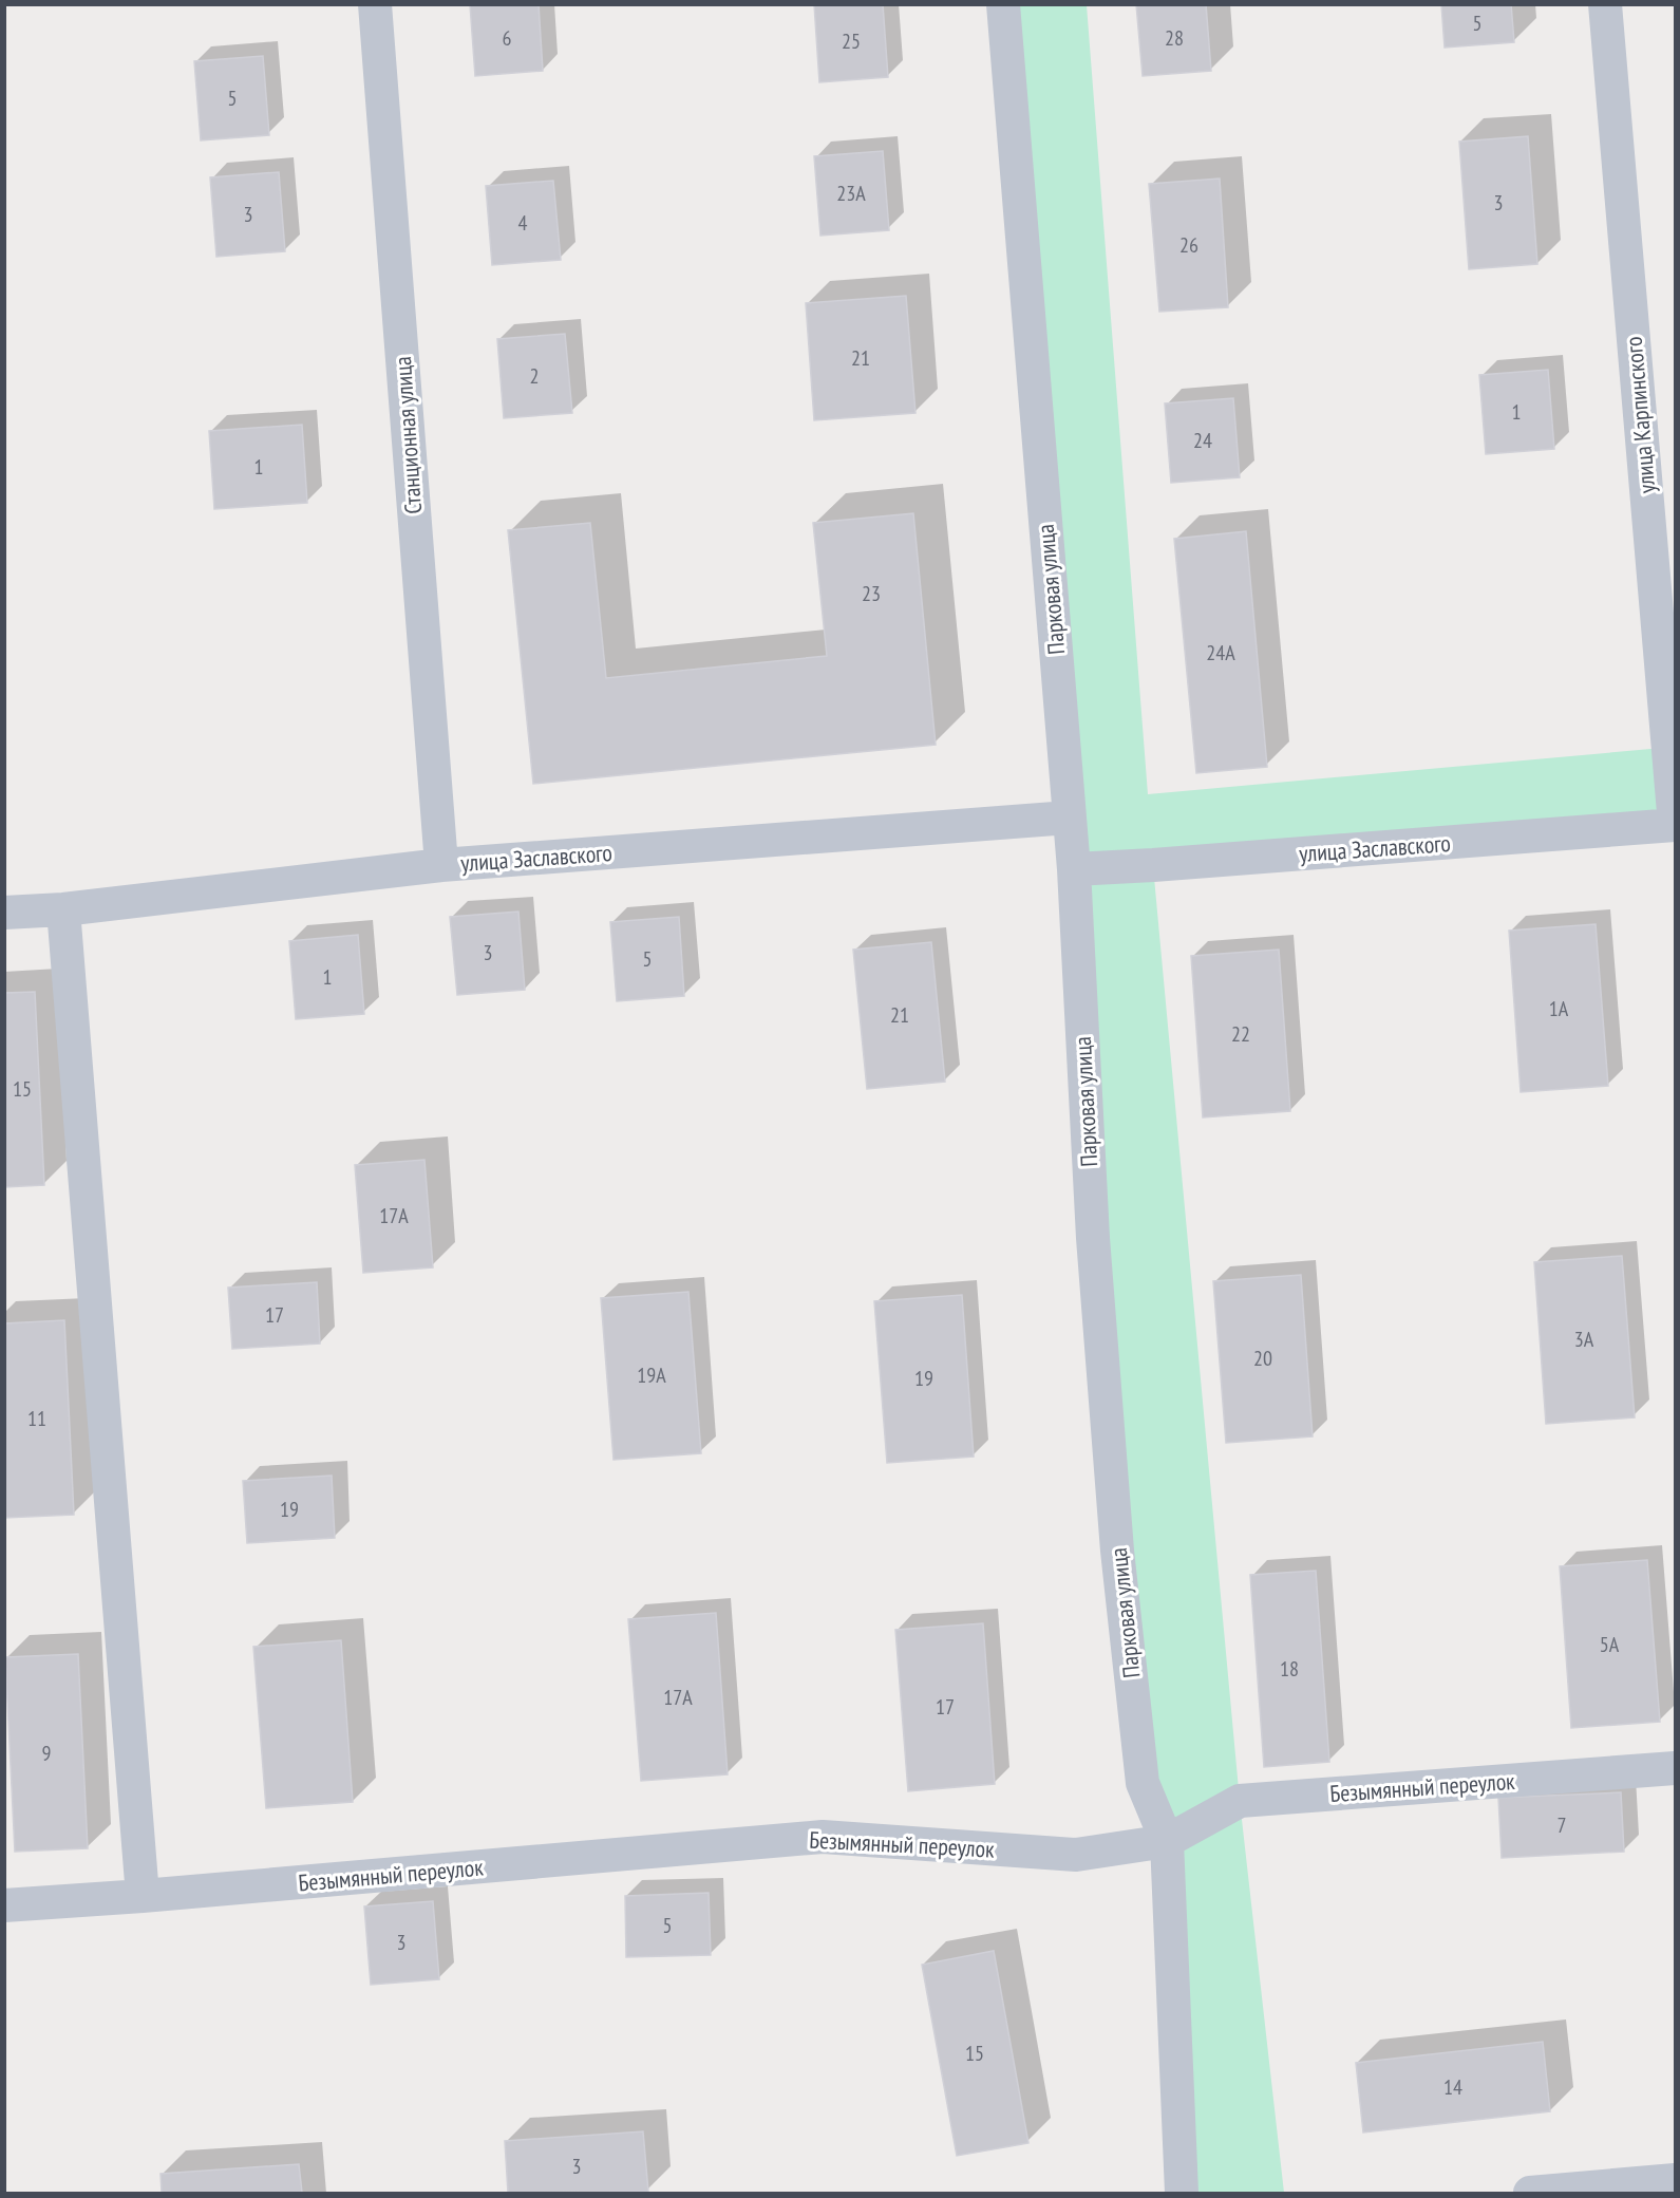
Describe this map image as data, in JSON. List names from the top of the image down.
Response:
{
  "streets": {
    "street": [
      "улица Карпинского",
      "Станционная улица",
      "Парковая улица",
      "улица Заславского",
      "Безымянный переулок"
    ]
  },
  "crossings": [
    ["улица Карпинского", "улица Заславского"],
    ["Станционная улица", "улица Заславского"],
    ["Парковая улица", "улица Заславского"],
    ["Парковая улица", "Безымянный переулок"]
  ],
  "house_numbers": [
    "5",
    "6",
    "28",
    "25",
    "5",
    "23А",
    "3",
    "3",
    "4",
    "26",
    "21",
    "2",
    "1",
    "24",
    "1",
    "23",
    "24А",
    "3",
    "5",
    "1",
    "1А",
    "21",
    "22",
    "15",
    "17А",
    "17",
    "3А",
    "20",
    "19А",
    "19",
    "11",
    "19",
    "5А",
    "18",
    "17А",
    "17",
    "9",
    "7",
    "5",
    "3",
    "15",
    "14",
    "3"
  ]
}
